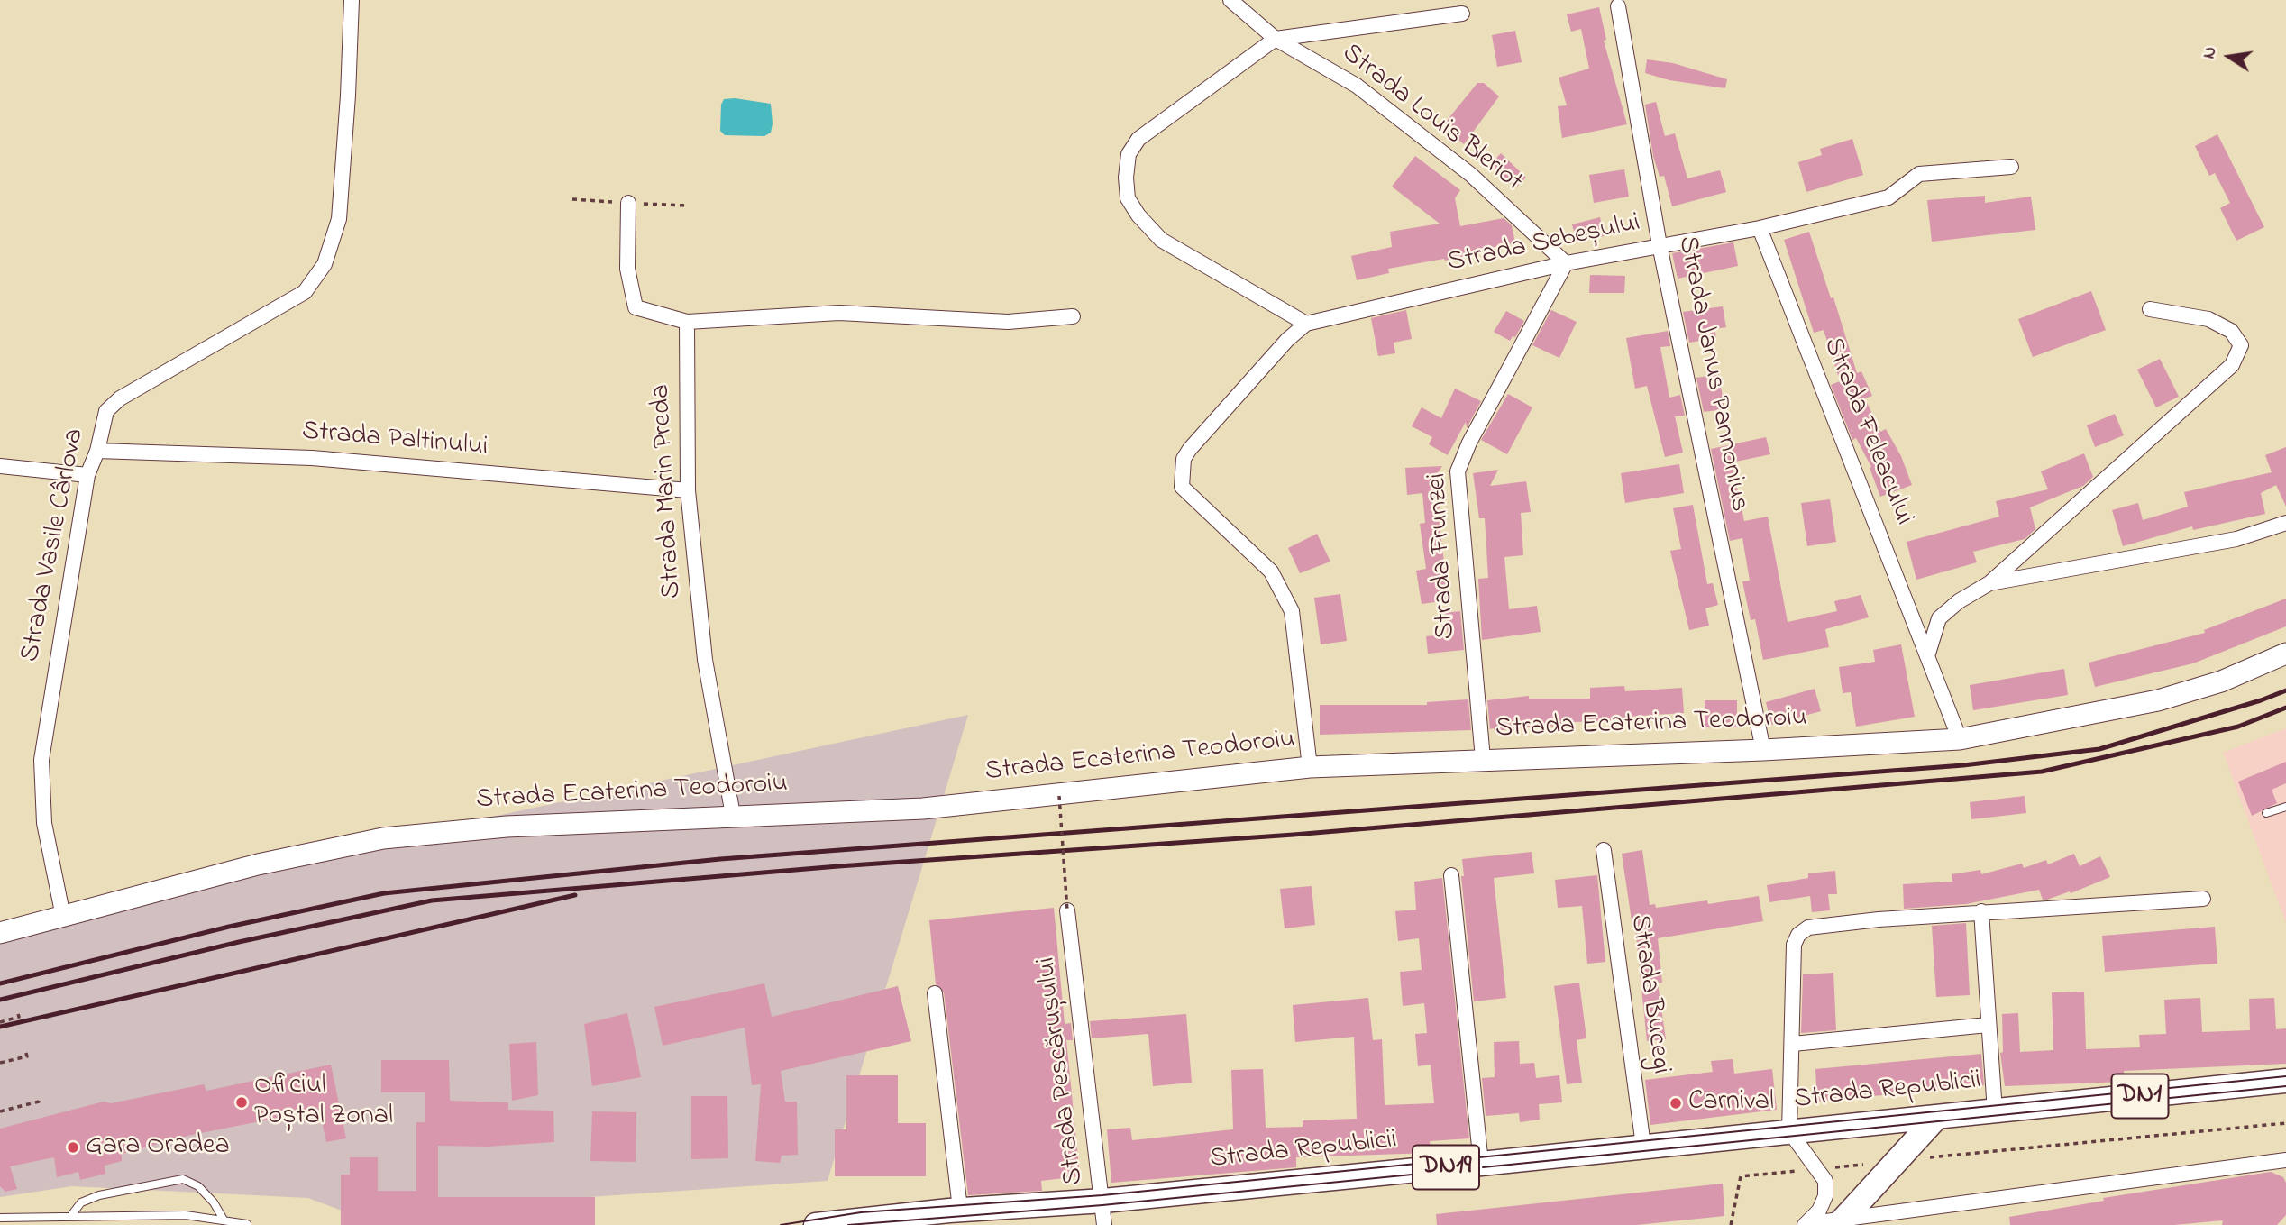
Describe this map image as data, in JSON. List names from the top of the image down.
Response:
{
  "streets": {
    "main road": [
      "Strada Ecaterina Teodoroiu",
      "Strada Republicii",
      "DN1",
      "DN19"
    ],
    "street": [
      "Strada Louis Bleriot",
      "Strada Sebeșului",
      "Strada Janus Pannonius",
      "Strada Feleacului",
      "Strada Paltinului",
      "Strada Marin Preda",
      "Strada Vasile Cârlova",
      "Strada Frunzei",
      "Strada Bucegi",
      "Strada Pescărușului"
    ]
  },
  "crossings": [
    ["Strada Louis Bleriot", "Strada Sebeșului"],
    ["Strada Louis Bleriot", "Strada Frunzei"],
    ["Strada Sebeșului", "Strada Janus Pannonius"],
    ["Strada Sebeșului", "Strada Feleacului"],
    ["Strada Sebeșului", "Strada Frunzei"],
    ["Strada Janus Pannonius", "Strada Ecaterina Teodoroiu"],
    ["Strada Feleacului", "Strada Ecaterina Teodoroiu"],
    ["Strada Paltinului", "Strada Marin Preda"],
    ["Strada Paltinului", "Strada Vasile Cârlova"],
    ["Strada Marin Preda", "Strada Ecaterina Teodoroiu"],
    ["Strada Vasile Cârlova", "Strada Ecaterina Teodoroiu"],
    ["Strada Frunzei", "Strada Ecaterina Teodoroiu"],
    ["Strada Bucegi", "Strada Republicii"],
    ["Strada Pescărușului", "Strada Republicii"]
  ],
  "places": ["Oficiul Poștal Zonal", "Carnival", "Gara Oradea"],
  "north": "left"
}
